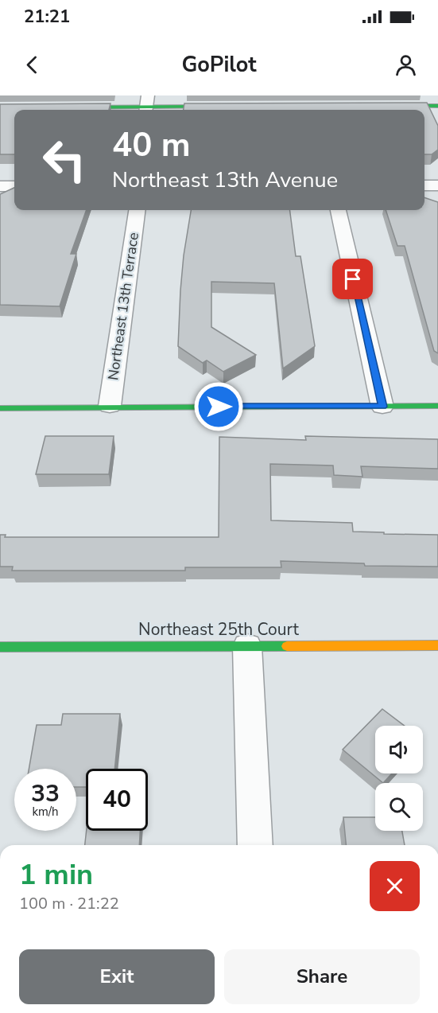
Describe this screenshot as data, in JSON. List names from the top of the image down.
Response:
{
  "streets": {
    "street": ["Northeast 13th Terrace", "Northeast 25th Court"]
  },
  "page": {
    "status": "21:21",
    "header": "GoPilot",
    "turn": ["40 m", "Northeast 13th Avenue"],
    "speed": "33 km/h",
    "limit": "40",
    "heading": ["1 min", "100 m · 21:22"],
    "buttons": ["Exit", "Share"]
  }
}
